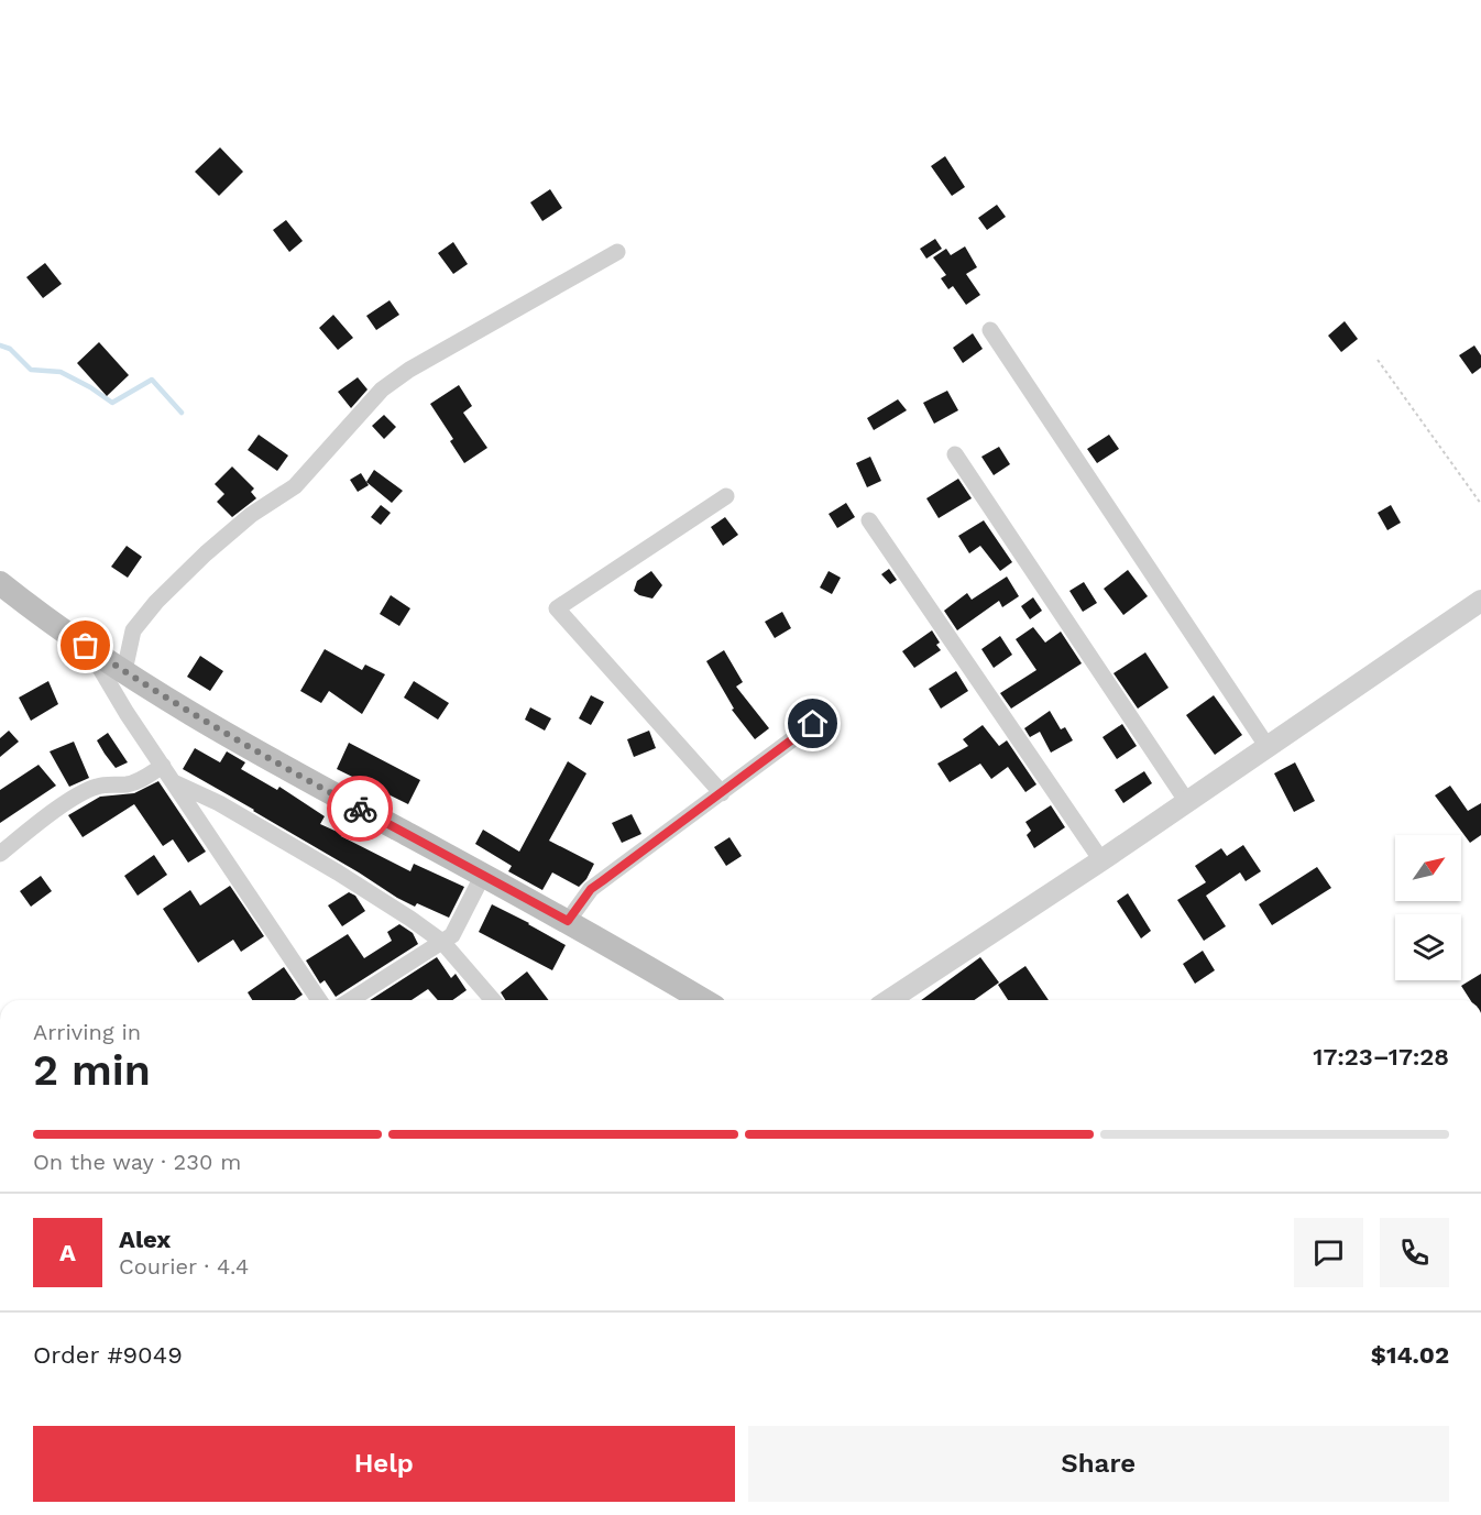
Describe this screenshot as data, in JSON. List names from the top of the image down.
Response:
{
  "north": "top right",
  "page": {
    "heading": ["2 min", "Arriving in", "17:23–17:28"],
    "panel": [
      "Alex",
      "Courier · 4.4",
      "Order #9049",
      "$14.02"
    ],
    "bar": "On the way · 230 m",
    "round": "A",
    "buttons": ["Help", "Share"]
  }
}
